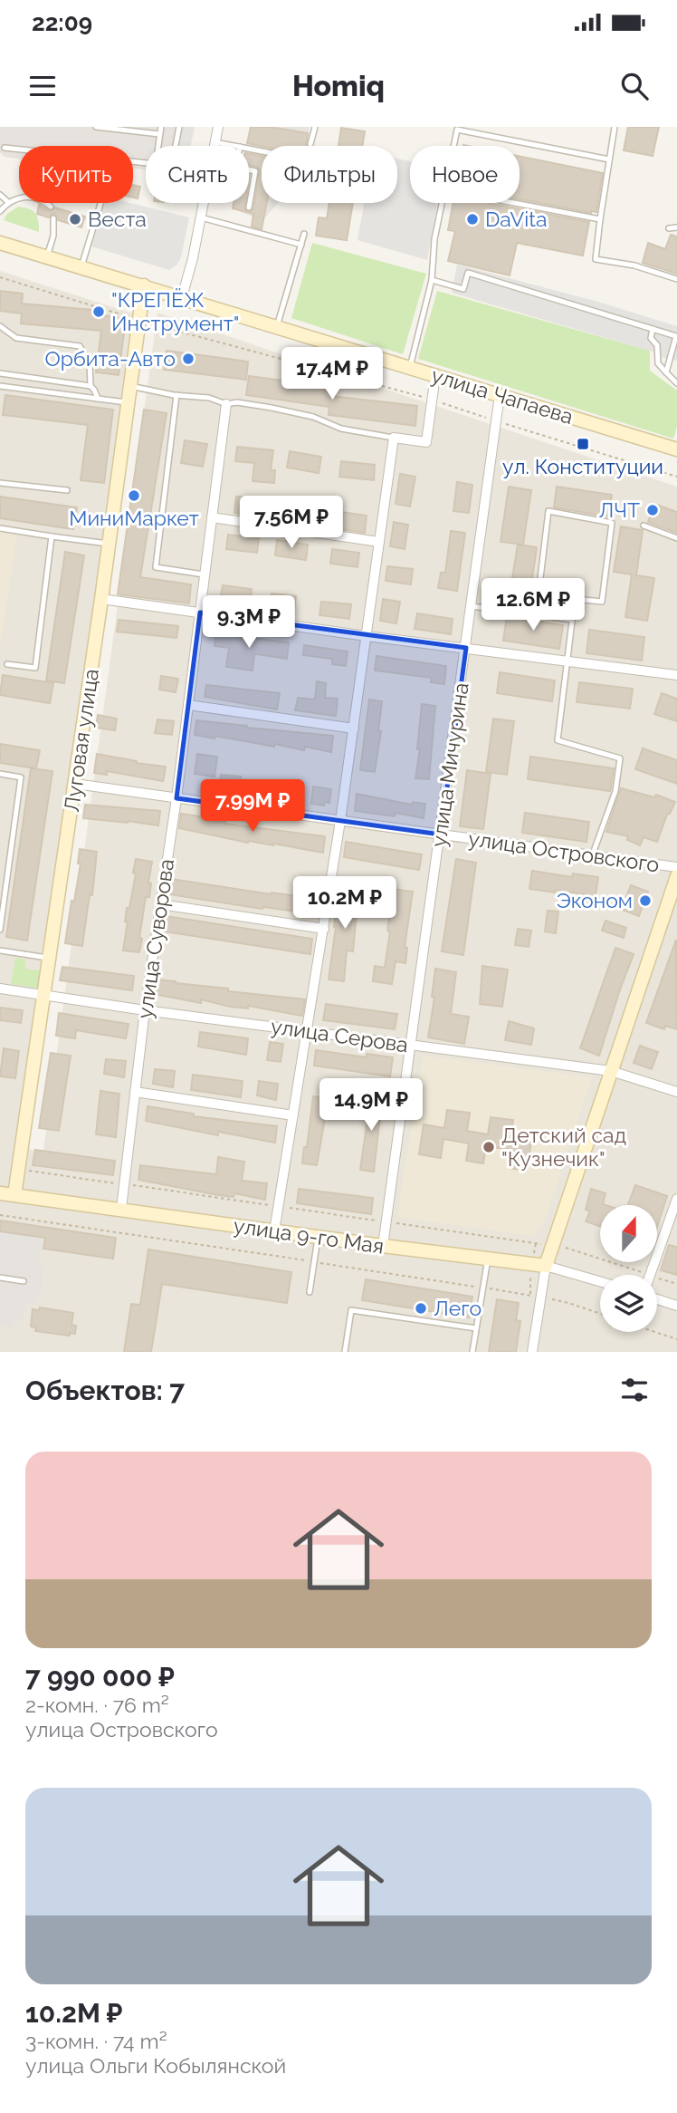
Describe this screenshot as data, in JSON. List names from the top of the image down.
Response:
{
  "streets": {
    "street": [
      "улица Чапаева",
      "Луговая улица",
      "улица Мичурина",
      "улица Островского",
      "улица Суворова",
      "улица Серова",
      "улица 9-го Мая"
    ]
  },
  "crossings": [
    ["улица Чапаева", "Луговая улица"],
    ["улица Чапаева", "улица Мичурина"],
    ["Луговая улица", "улица Островского"],
    ["Луговая улица", "улица Серова"],
    ["Луговая улица", "улица 9-го Мая"],
    ["улица Мичурина", "улица Островского"],
    ["улица Мичурина", "улица Серова"],
    ["улица Мичурина", "улица 9-го Мая"],
    ["улица Островского", "улица Суворова"],
    ["улица Суворова", "улица Серова"],
    ["улица Суворова", "улица 9-го Мая"]
  ],
  "places": {
    "other": [
      "Веста",
      "DaVita",
      "\"КРЕПЁЖ Инструмент\"",
      "Орбита-Авто",
      "МиниМаркет",
      "ЛЧТ",
      "Эконом",
      "Детский сад \"Кузнечик\"",
      "Лего"
    ],
    "transit": ["ул. Конституции"]
  },
  "north": "top",
  "page": {
    "status": "22:09",
    "header": "Homiq",
    "chip": [
      "Купить",
      "Снять",
      "Фильтры",
      "Новое"
    ],
    "price": [
      "17.4M ₽",
      "7.56M ₽",
      "12.6M ₽",
      "9.3M ₽",
      "7.99M ₽",
      "10.2M ₽",
      "14.9M ₽"
    ],
    "heading": "Объектов: 7",
    "list": [
      {
        "name": "7 990 000 ₽",
        "note": "2-комн. · 76 m² · улица Островского"
      },
      {
        "name": "10.2M ₽",
        "note": "3-комн. · 74 m² · улица Ольги Кобылянской"
      }
    ]
  }
}
